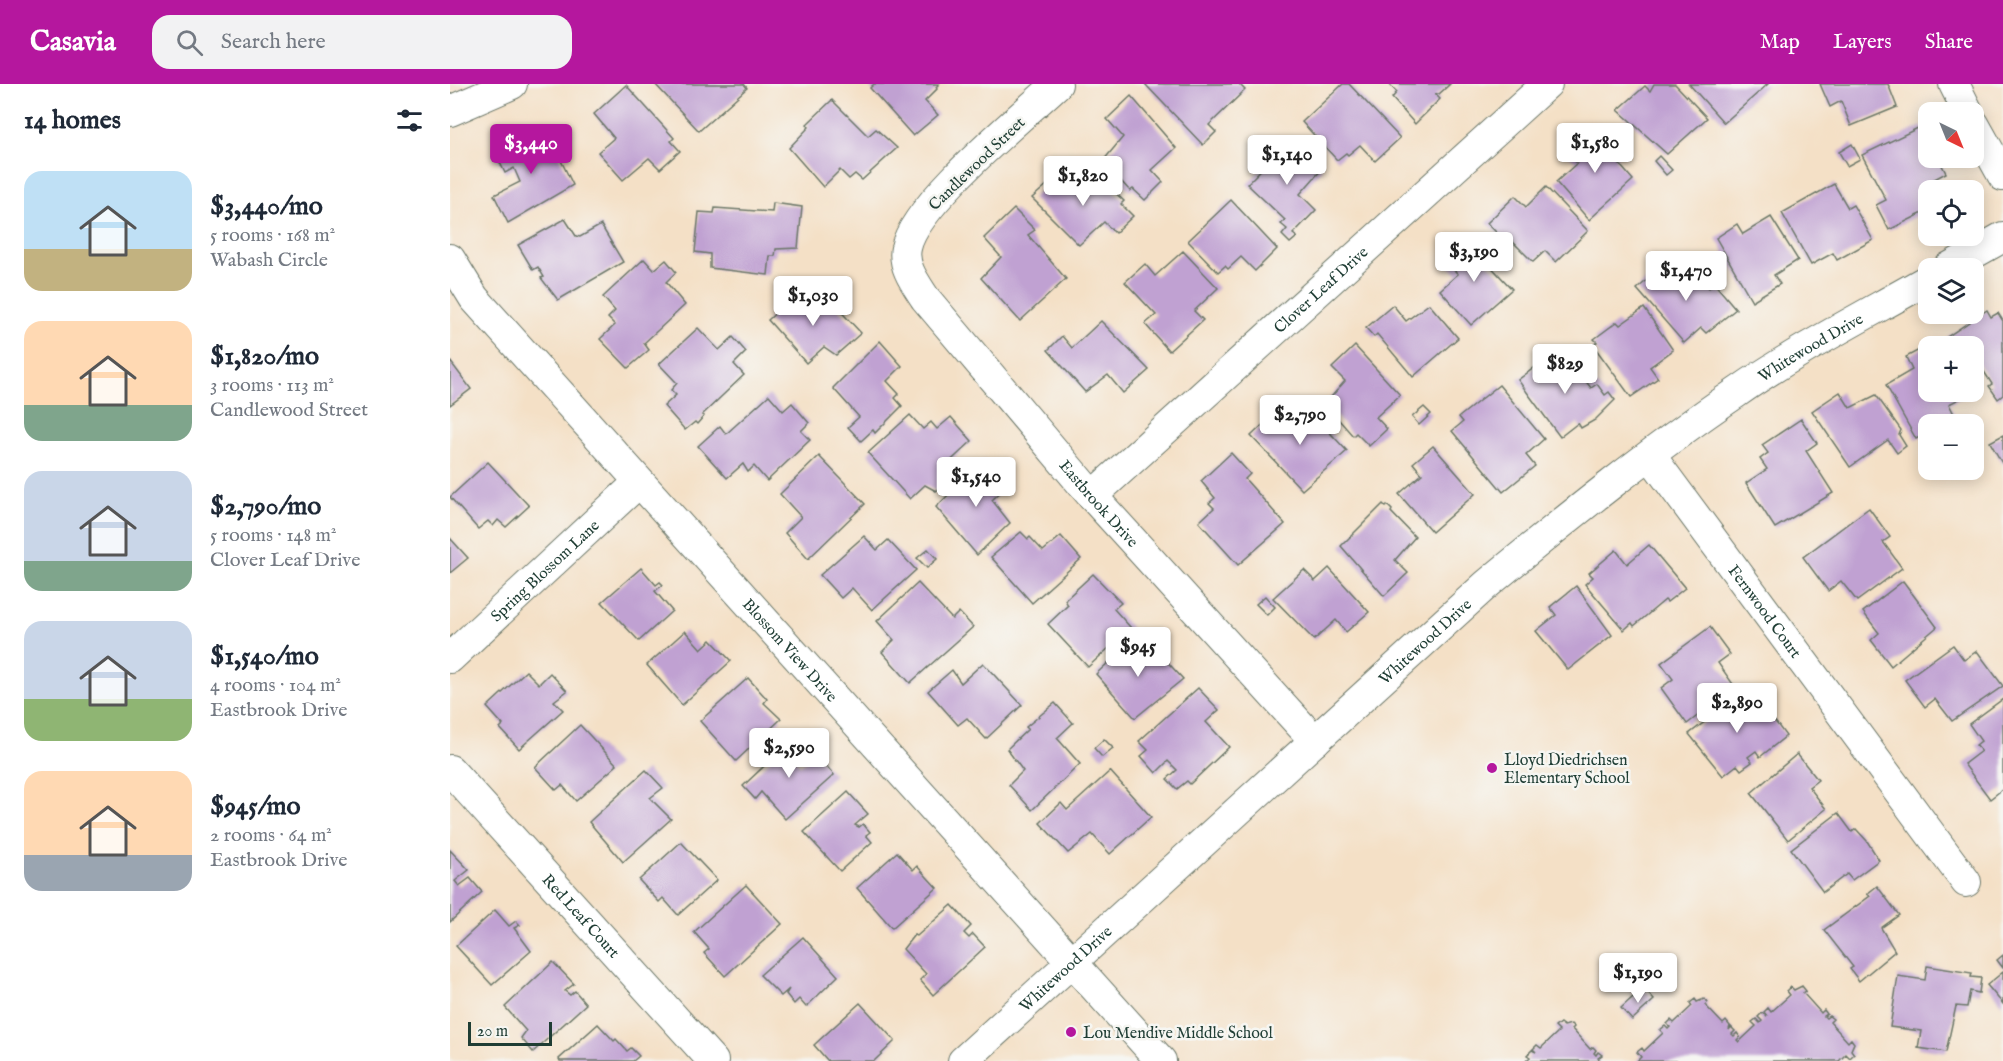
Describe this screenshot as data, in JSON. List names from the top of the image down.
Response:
{
  "streets": {
    "street": [
      "Candlewood Street",
      "Clover Leaf Drive",
      "Whitewood Drive",
      "Eastbrook Drive",
      "Spring Blossom Lane",
      "Fernwood Court",
      "Blossom View Drive",
      "Red Leaf Court"
    ]
  },
  "crossings": [
    ["Candlewood Street", "Eastbrook Drive"],
    ["Clover Leaf Drive", "Eastbrook Drive"],
    ["Whitewood Drive", "Eastbrook Drive"],
    ["Whitewood Drive", "Fernwood Court"],
    ["Whitewood Drive", "Blossom View Drive"],
    ["Spring Blossom Lane", "Blossom View Drive"]
  ],
  "places": ["Lloyd Diedrichsen Elementary School", "Lou Mendive Middle School"],
  "scale_bar": "20 m",
  "north": "bottom right",
  "page": {
    "header": "Casavia",
    "search": "Search here",
    "nav": ["Map", "Layers", "Share"],
    "heading": "14 homes",
    "map_buttons": ["+", "−"],
    "price": [
      "$1,580",
      "$3,440",
      "$1,140",
      "$1,820",
      "$3,190",
      "$1,470",
      "$1,030",
      "$829",
      "$2,790",
      "$1,540",
      "$945",
      "$2,890",
      "$2,590",
      "$1,190"
    ],
    "list": [
      {
        "name": "$3,440/mo",
        "note": "5 rooms · 168 m² · Wabash Circle"
      },
      {
        "name": "$1,820/mo",
        "note": "3 rooms · 113 m² · Candlewood Street"
      },
      {
        "name": "$2,790/mo",
        "note": "5 rooms · 148 m² · Clover Leaf Drive"
      },
      {
        "name": "$1,540/mo",
        "note": "4 rooms · 104 m² · Eastbrook Drive"
      },
      {
        "name": "$945/mo",
        "note": "2 rooms · 64 m² · Eastbrook Drive"
      }
    ],
    "scale": "20 m"
  }
}
